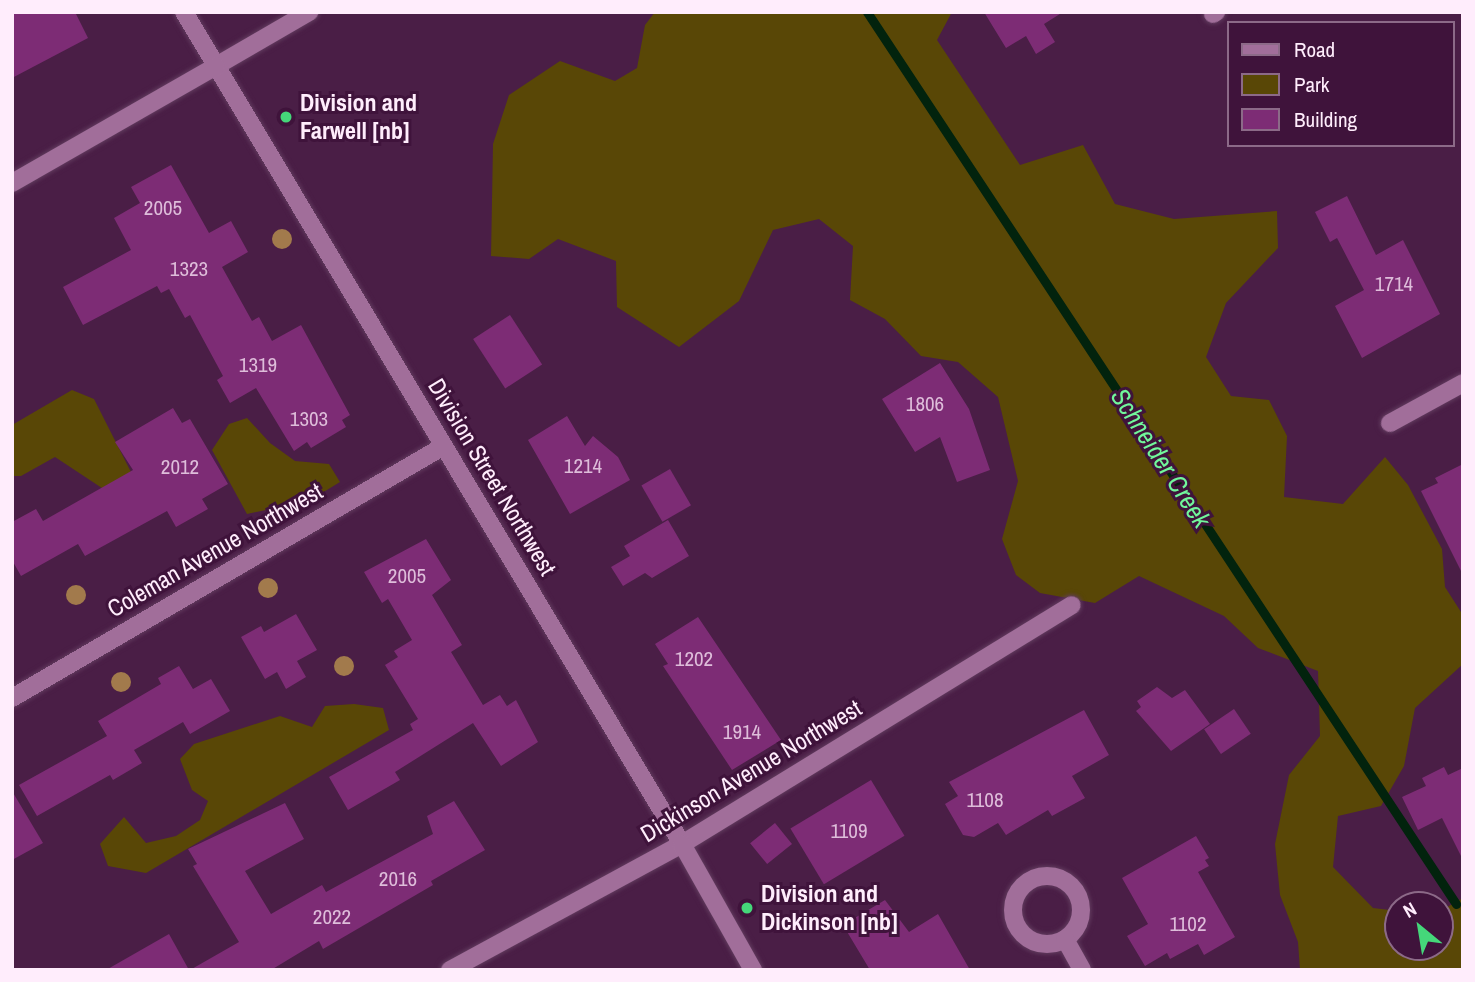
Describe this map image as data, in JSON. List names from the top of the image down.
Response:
{
  "streets": {
    "street": ["Division Street Northwest", "Coleman Avenue Northwest", "Dickinson Avenue Northwest"]
  },
  "crossings": [
    ["Division Street Northwest", "Coleman Avenue Northwest"],
    ["Division Street Northwest", "Dickinson Avenue Northwest"]
  ],
  "water": ["Schneider Creek"],
  "places": ["Division and Farwell [nb]", "Division and Dickinson [nb]"],
  "house_numbers": [
    "2005",
    "1323",
    "1714",
    "1319",
    "1806",
    "1303",
    "1214",
    "2012",
    "2005",
    "1202",
    "1914",
    "1108",
    "1109",
    "2016",
    "2022",
    "1102"
  ],
  "legend": ["Road", "Park", "Building"],
  "north": "top left"
}
